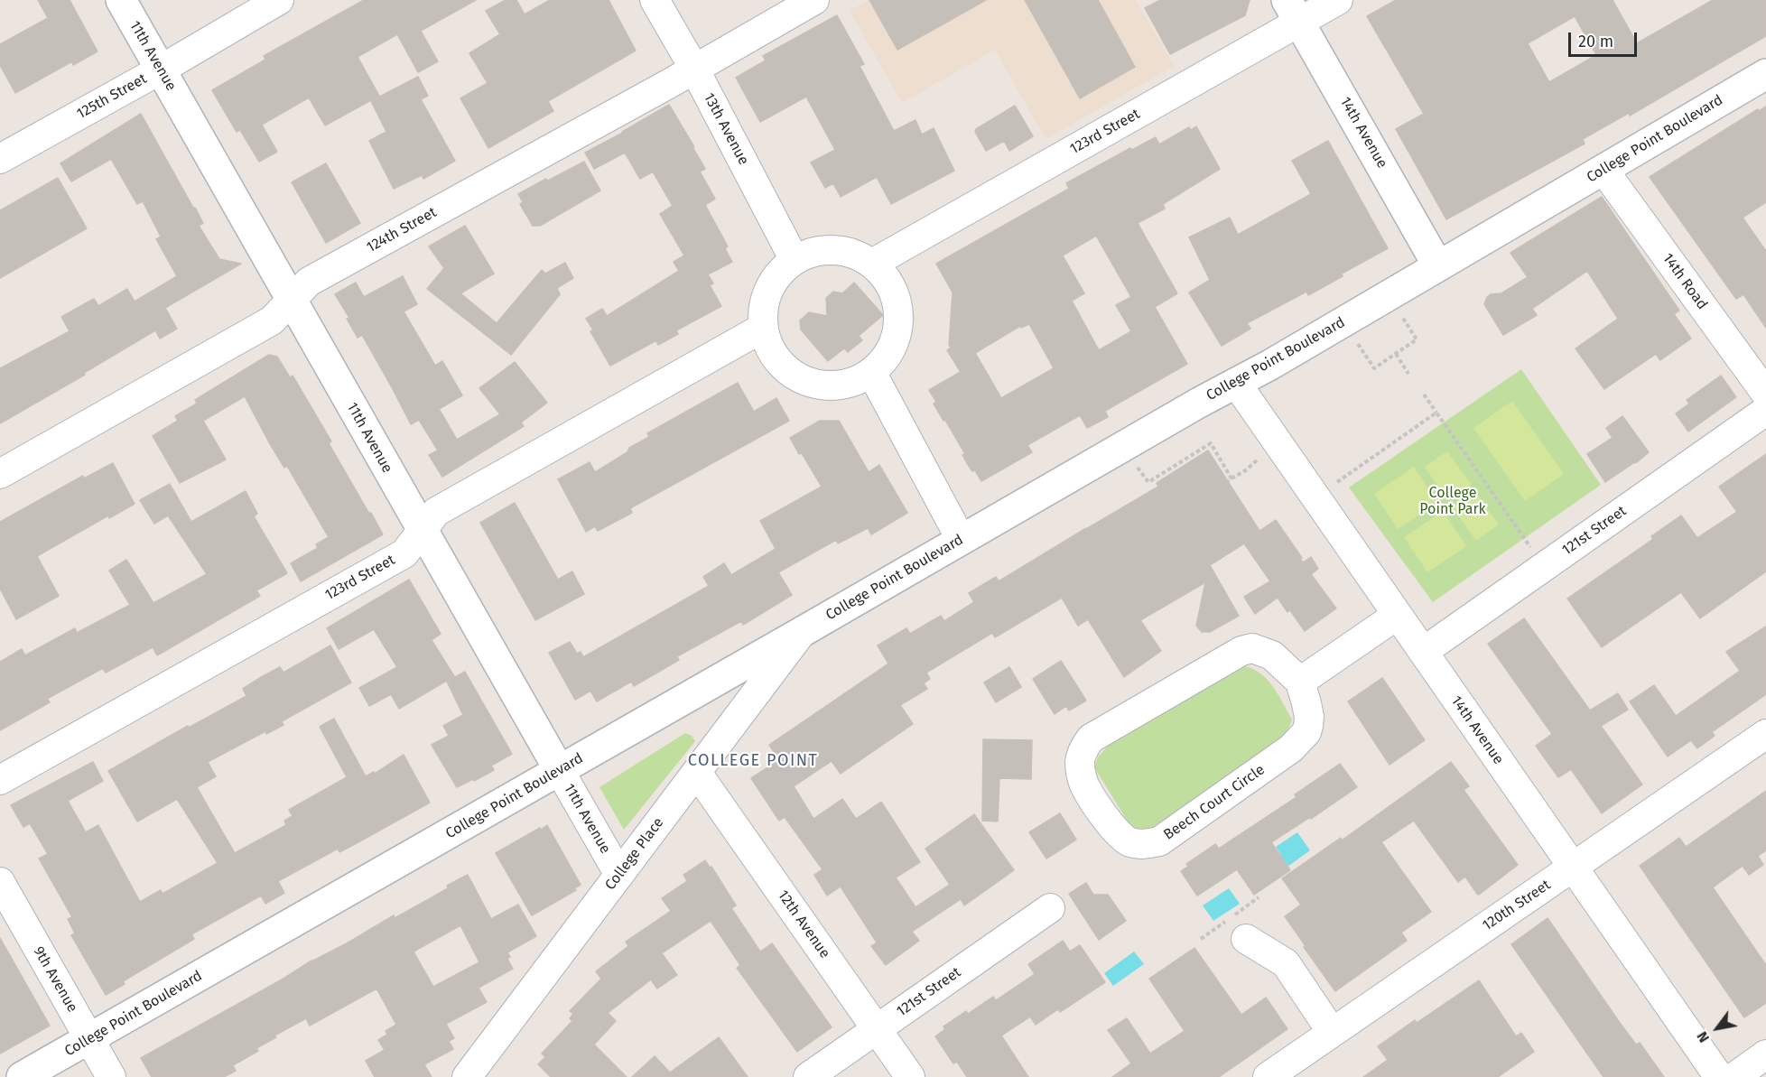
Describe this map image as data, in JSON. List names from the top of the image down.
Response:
{
  "streets": {
    "street": [
      "11th Avenue",
      "125th Street",
      "13th Avenue",
      "123rd Street",
      "14th Avenue",
      "College Point Boulevard",
      "124th Street",
      "14th Road",
      "121st Street",
      "Beech Court Circle",
      "College Place",
      "120th Street",
      "12th Avenue",
      "9th Avenue"
    ]
  },
  "crossings": [
    ["11th Avenue", "125th Street"],
    ["11th Avenue", "123rd Street"],
    ["11th Avenue", "College Point Boulevard"],
    ["11th Avenue", "124th Street"],
    ["11th Avenue", "College Place"],
    ["13th Avenue", "123rd Street"],
    ["13th Avenue", "124th Street"],
    ["123rd Street", "14th Avenue"],
    ["14th Avenue", "College Point Boulevard"],
    ["14th Avenue", "121st Street"],
    ["14th Avenue", "120th Street"],
    ["College Point Boulevard", "14th Road"],
    ["College Point Boulevard", "College Place"],
    ["College Point Boulevard", "9th Avenue"],
    ["121st Street", "12th Avenue"],
    ["College Place", "12th Avenue"]
  ],
  "districts": ["COLLEGE POINT"],
  "parks": ["College Point Park"],
  "scale_bar": "20 m",
  "north": "bottom left"
}
